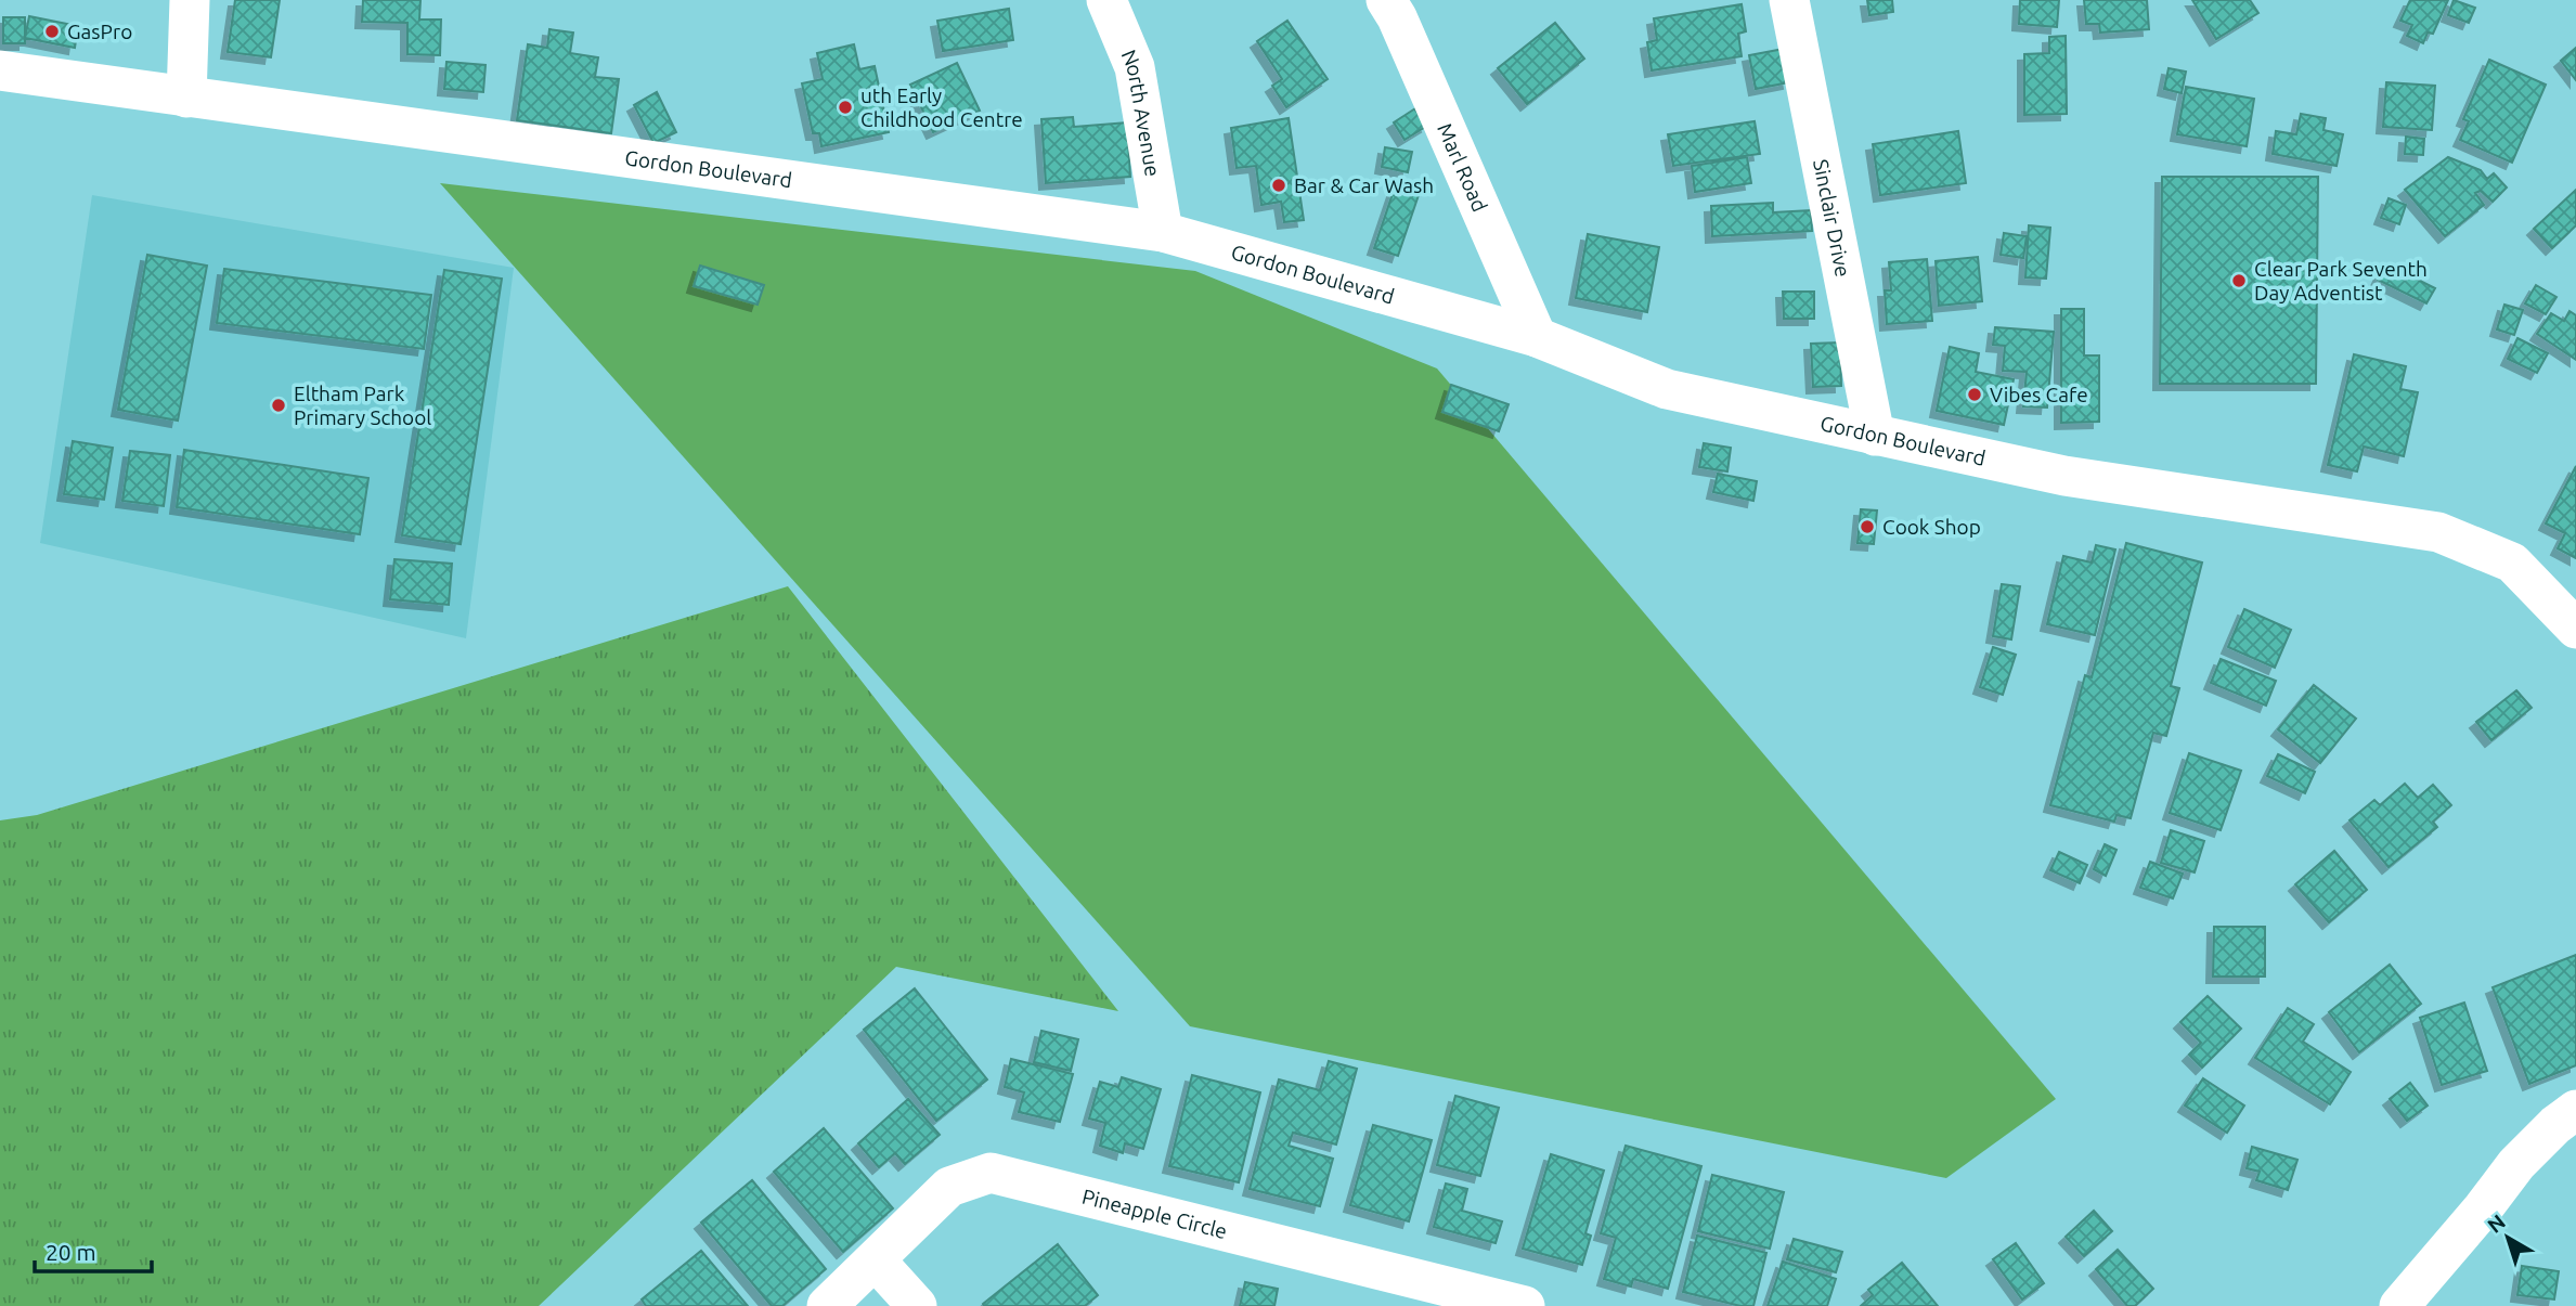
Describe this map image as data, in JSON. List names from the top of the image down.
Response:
{
  "streets": {
    "street": [
      "North Avenue",
      "Marl Road",
      "Gordon Boulevard",
      "Sinclair Drive",
      "Pineapple Circle"
    ]
  },
  "crossings": [
    ["North Avenue", "Gordon Boulevard"],
    ["Marl Road", "Gordon Boulevard"],
    ["Gordon Boulevard", "Sinclair Drive"]
  ],
  "places": [
    "GasPro",
    "uth Early Childhood Centre",
    "Bar & Car Wash",
    "Clear Park Seventh Day Adventist",
    "Vibes Cafe",
    "Eltham Park Primary School",
    "Cook Shop"
  ],
  "scale_bar": "20 m",
  "north": "top left"
}
